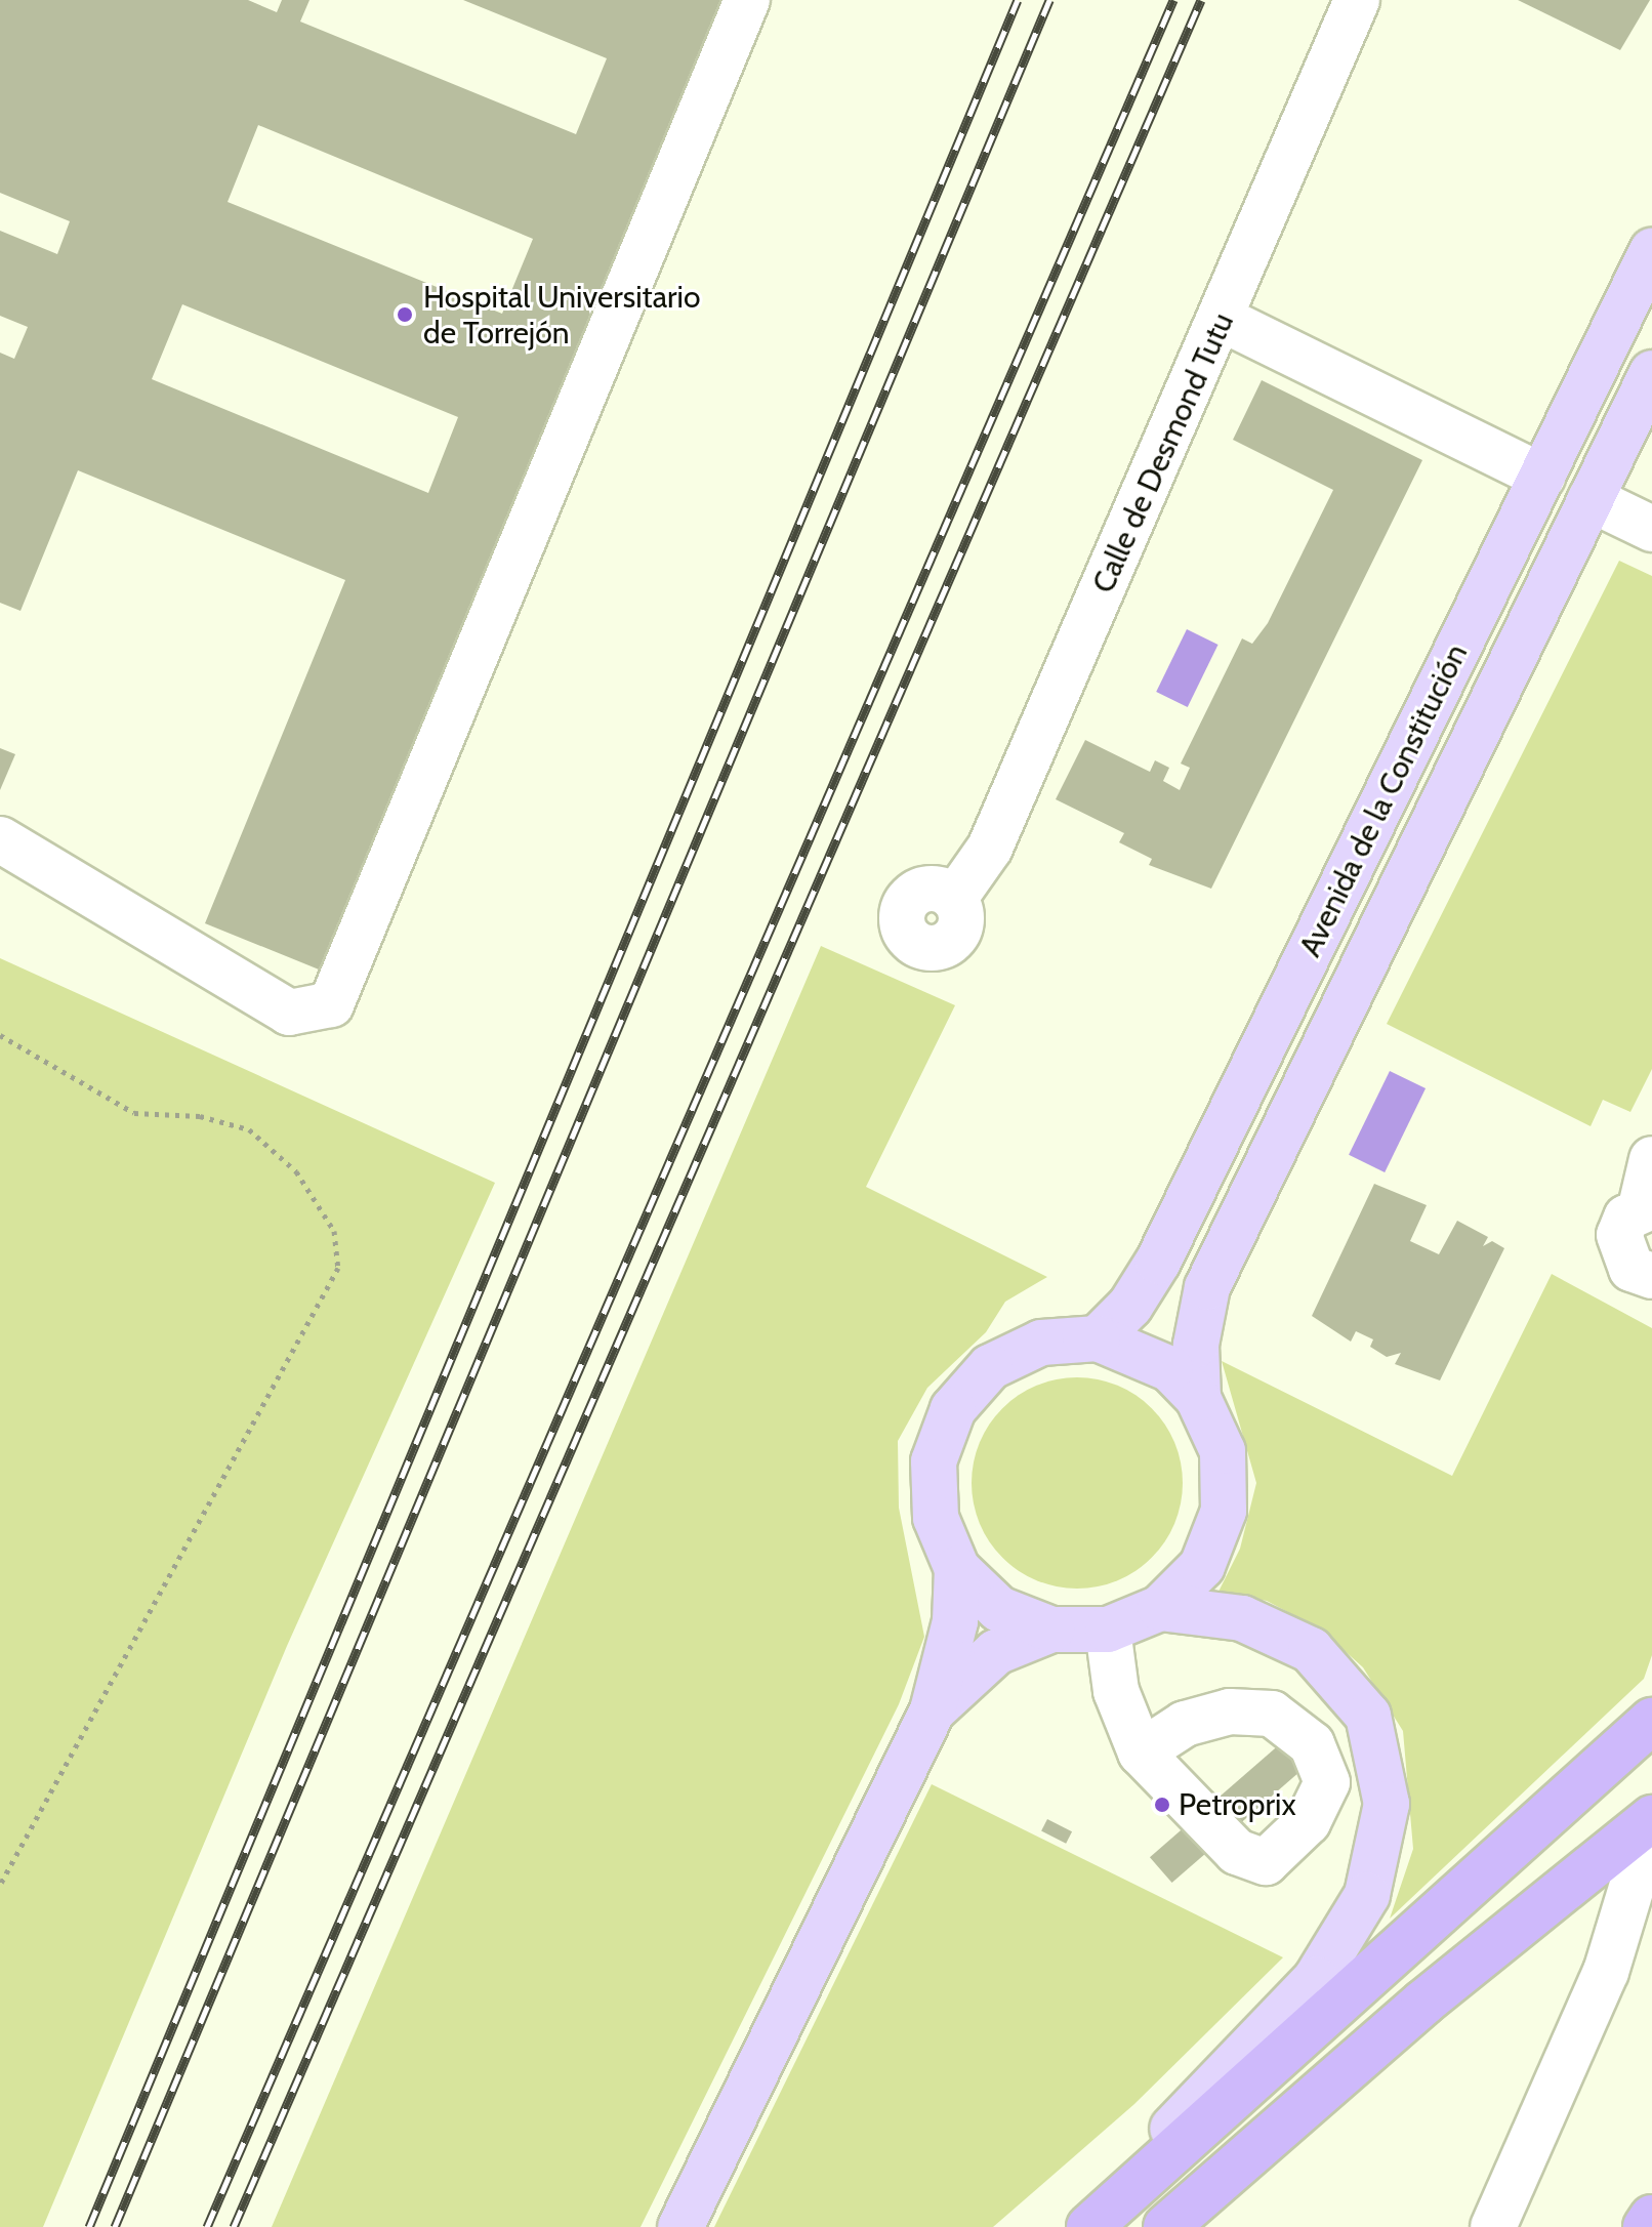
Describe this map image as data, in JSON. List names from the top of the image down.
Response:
{
  "streets": {
    "main road": ["Avenida de la Constitución"],
    "street": ["Calle de Desmond Tutu"]
  },
  "places": ["Hospital Universitario de Torrejón", "Petroprix"]
}
